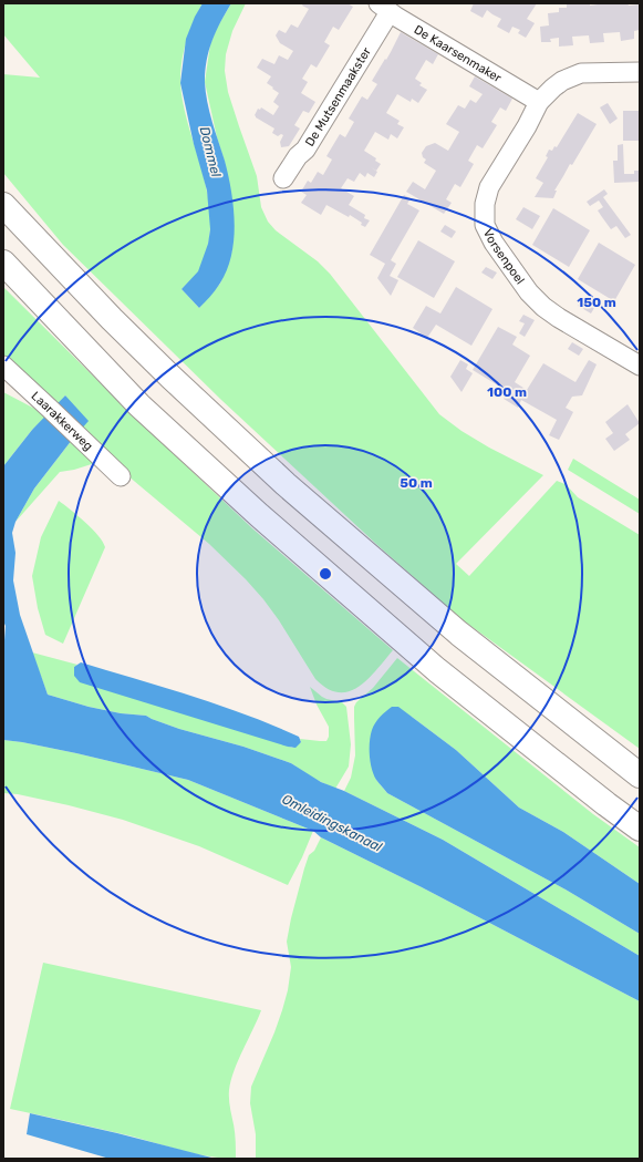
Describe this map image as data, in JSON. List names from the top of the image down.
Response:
{
  "streets": {
    "street": [
      "De Kaarsenmaker",
      "De Mutsenmaakster",
      "Vorsenpoel",
      "Laarakkerweg"
    ]
  },
  "crossings": [
    ["De Kaarsenmaker", "De Mutsenmaakster"],
    ["De Kaarsenmaker", "Vorsenpoel"]
  ],
  "water": ["Dommel", "Omleidingskanaal"],
  "rings": ["150 m", "100 m", "50 m"]
}
